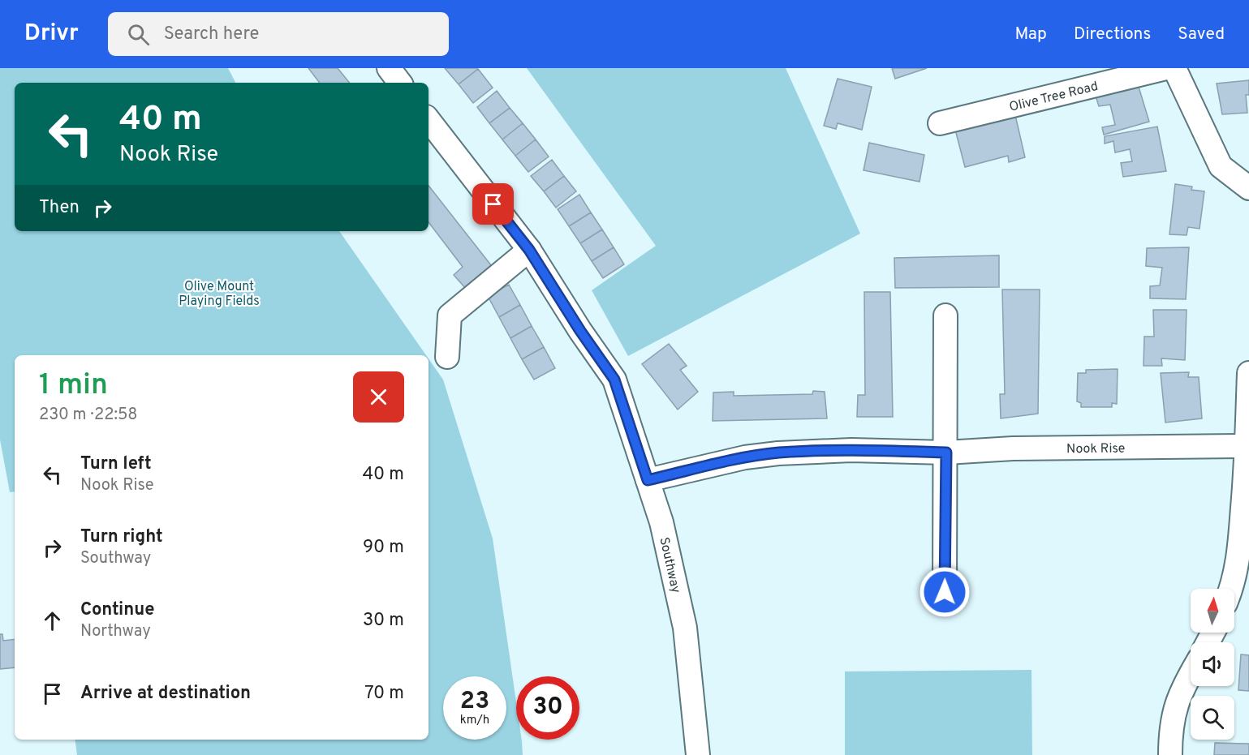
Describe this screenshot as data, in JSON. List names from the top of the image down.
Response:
{
  "streets": {
    "street": ["Olive Tree Road", "Nook Rise", "Southway"]
  },
  "crossings": [
    ["Nook Rise", "Southway"]
  ],
  "parks": ["Olive Mount Playing Fields"],
  "north": "top",
  "page": {
    "header": "Drivr",
    "search": "Search here",
    "nav": ["Map", "Directions", "Saved"],
    "turn": ["40 m", "Nook Rise"],
    "then": "Then",
    "heading": ["1 min", "230 m · 22:58"],
    "list": [
      {
        "name": "Turn left",
        "note": "Nook Rise",
        "value": "40 m"
      },
      {
        "name": "Turn right",
        "note": "Southway",
        "value": "90 m"
      },
      {
        "name": "Continue",
        "note": "Northway",
        "value": "30 m"
      },
      {
        "name": "Arrive at destination",
        "value": "70 m"
      }
    ],
    "speed": "23 km/h",
    "limit": "30"
  }
}
